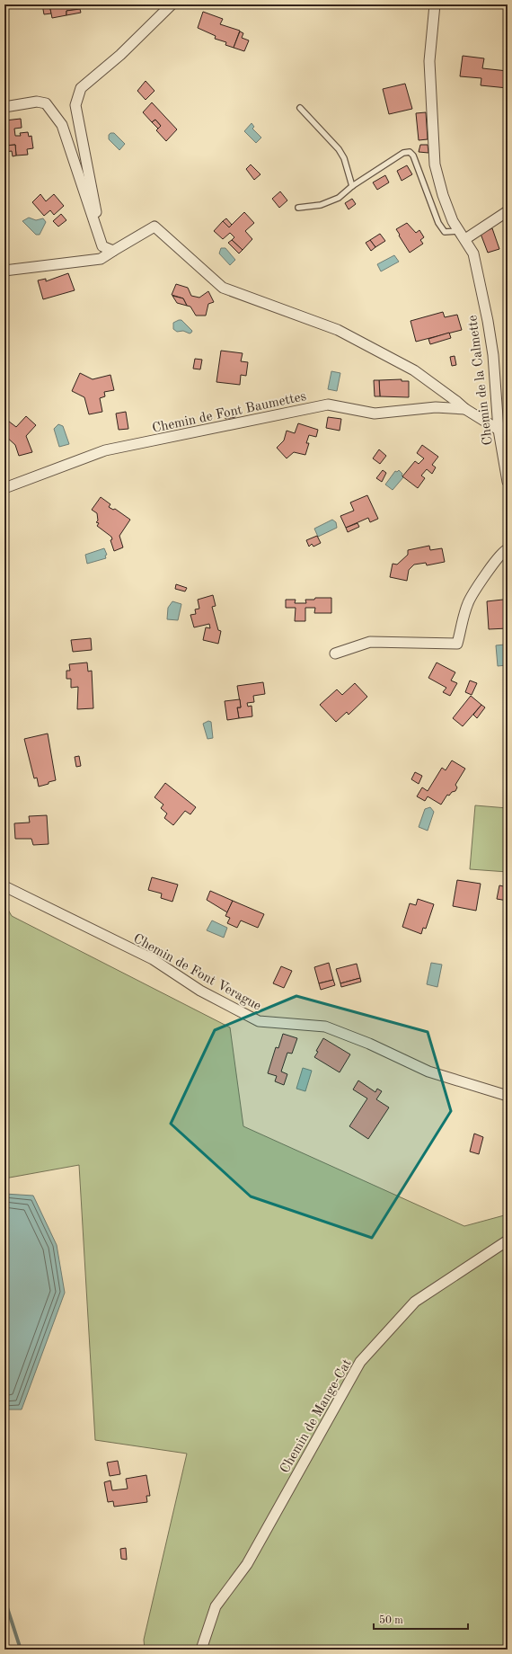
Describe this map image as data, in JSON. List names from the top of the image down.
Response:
{
  "streets": {
    "street": [
      "Chemin de la Calmette",
      "Chemin de Font Baumettes",
      "Chemin de Font Verague",
      "Chemin de Mange-Cat"
    ]
  },
  "scale_bar": "50 m"
}
